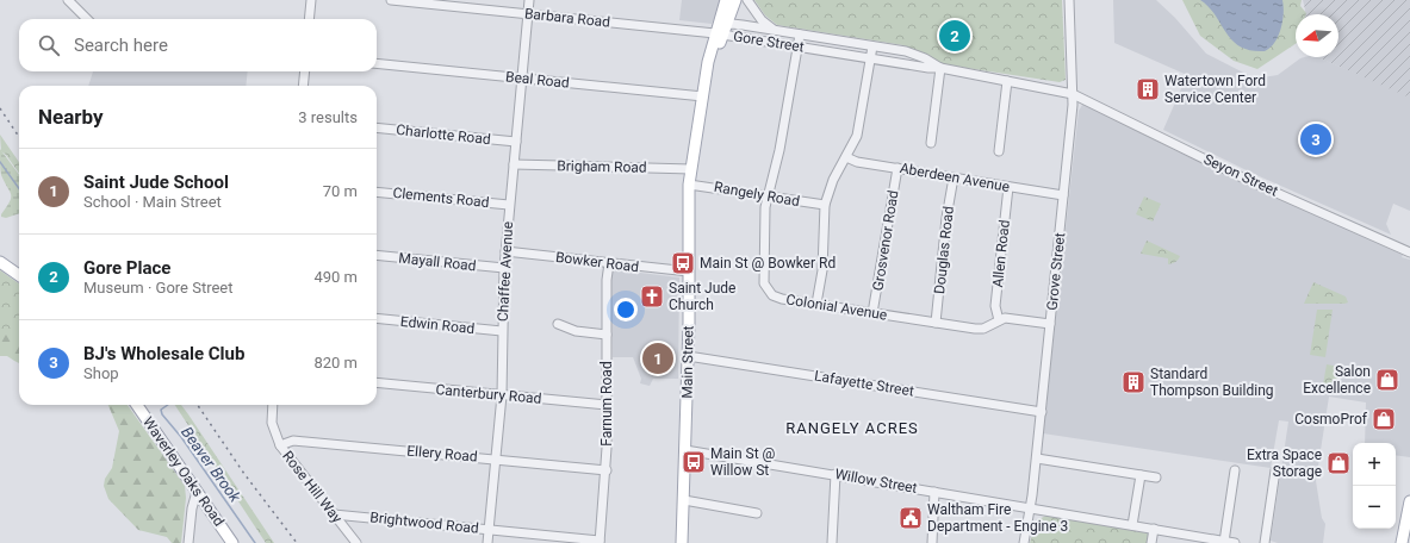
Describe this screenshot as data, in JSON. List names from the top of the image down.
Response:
{
  "streets": {
    "main road": ["Main Street", "Waverley Oaks Road"],
    "street": [
      "Barbara Road",
      "Gore Street",
      "Beal Road",
      "Charlotte Road",
      "Brigham Road",
      "Seyon Street",
      "Aberdeen Avenue",
      "Rangely Road",
      "Clements Road",
      "Grosvenor Road",
      "Douglas Road",
      "Allen Road",
      "Mayall Road",
      "Bowker Road",
      "Chaffee Avenue",
      "Grove Street",
      "Colonial Avenue",
      "Edwin Road",
      "Lafayette Street",
      "Canterbury Road",
      "Farnum Road",
      "Ellery Road",
      "Willow Street",
      "Rose Hill Way",
      "Brightwood Road"
    ]
  },
  "crossings": [
    ["Barbara Road", "Gore Street"],
    ["Barbara Road", "Chaffee Avenue"],
    ["Barbara Road", "Main Street"],
    ["Gore Street", "Seyon Street"],
    ["Gore Street", "Grove Street"],
    ["Gore Street", "Colonial Avenue"],
    ["Gore Street", "Main Street"],
    ["Beal Road", "Chaffee Avenue"],
    ["Beal Road", "Main Street"],
    ["Charlotte Road", "Chaffee Avenue"],
    ["Brigham Road", "Chaffee Avenue"],
    ["Brigham Road", "Main Street"],
    ["Seyon Street", "Grove Street"],
    ["Aberdeen Avenue", "Grosvenor Road"],
    ["Aberdeen Avenue", "Douglas Road"],
    ["Aberdeen Avenue", "Allen Road"],
    ["Aberdeen Avenue", "Grove Street"],
    ["Rangely Road", "Colonial Avenue"],
    ["Rangely Road", "Main Street"],
    ["Clements Road", "Chaffee Avenue"],
    ["Grosvenor Road", "Colonial Avenue"],
    ["Douglas Road", "Colonial Avenue"],
    ["Allen Road", "Colonial Avenue"],
    ["Mayall Road", "Chaffee Avenue"],
    ["Bowker Road", "Chaffee Avenue"],
    ["Bowker Road", "Main Street"],
    ["Bowker Road", "Farnum Road"],
    ["Chaffee Avenue", "Edwin Road"],
    ["Chaffee Avenue", "Canterbury Road"],
    ["Chaffee Avenue", "Ellery Road"],
    ["Chaffee Avenue", "Brightwood Road"],
    ["Grove Street", "Colonial Avenue"],
    ["Grove Street", "Lafayette Street"],
    ["Grove Street", "Willow Street"],
    ["Main Street", "Lafayette Street"],
    ["Main Street", "Willow Street"],
    ["Canterbury Road", "Farnum Road"],
    ["Farnum Road", "Ellery Road"],
    ["Farnum Road", "Brightwood Road"],
    ["Ellery Road", "Rose Hill Way"],
    ["Rose Hill Way", "Brightwood Road"]
  ],
  "districts": ["RANGELY ACRES"],
  "water": ["Beaver Brook"],
  "places": {
    "building": ["Watertown Ford Service Center", "Standard Thompson Building"],
    "bus stop": ["Main St @ Bowker Rd", "Main St @ Willow St"],
    "church": ["Saint Jude Church"],
    "shop": ["Salon Excellence", "CosmoProf", "Extra Space Storage"],
    "public building": ["Waltham Fire Department - Engine 3"]
  },
  "north": "left",
  "page": {
    "pins": ["2", "3", "1"],
    "search": "Search here",
    "heading": ["Nearby", "3 results"],
    "list": [
      {
        "mark": "1",
        "name": "Saint Jude School",
        "note": "School · Main Street",
        "value": "70 m"
      },
      {
        "mark": "2",
        "name": "Gore Place",
        "note": "Museum · Gore Street",
        "value": "490 m"
      },
      {
        "mark": "3",
        "name": "BJ's Wholesale Club",
        "note": "Shop",
        "value": "820 m"
      }
    ],
    "map_buttons": ["+", "−"]
  }
}
